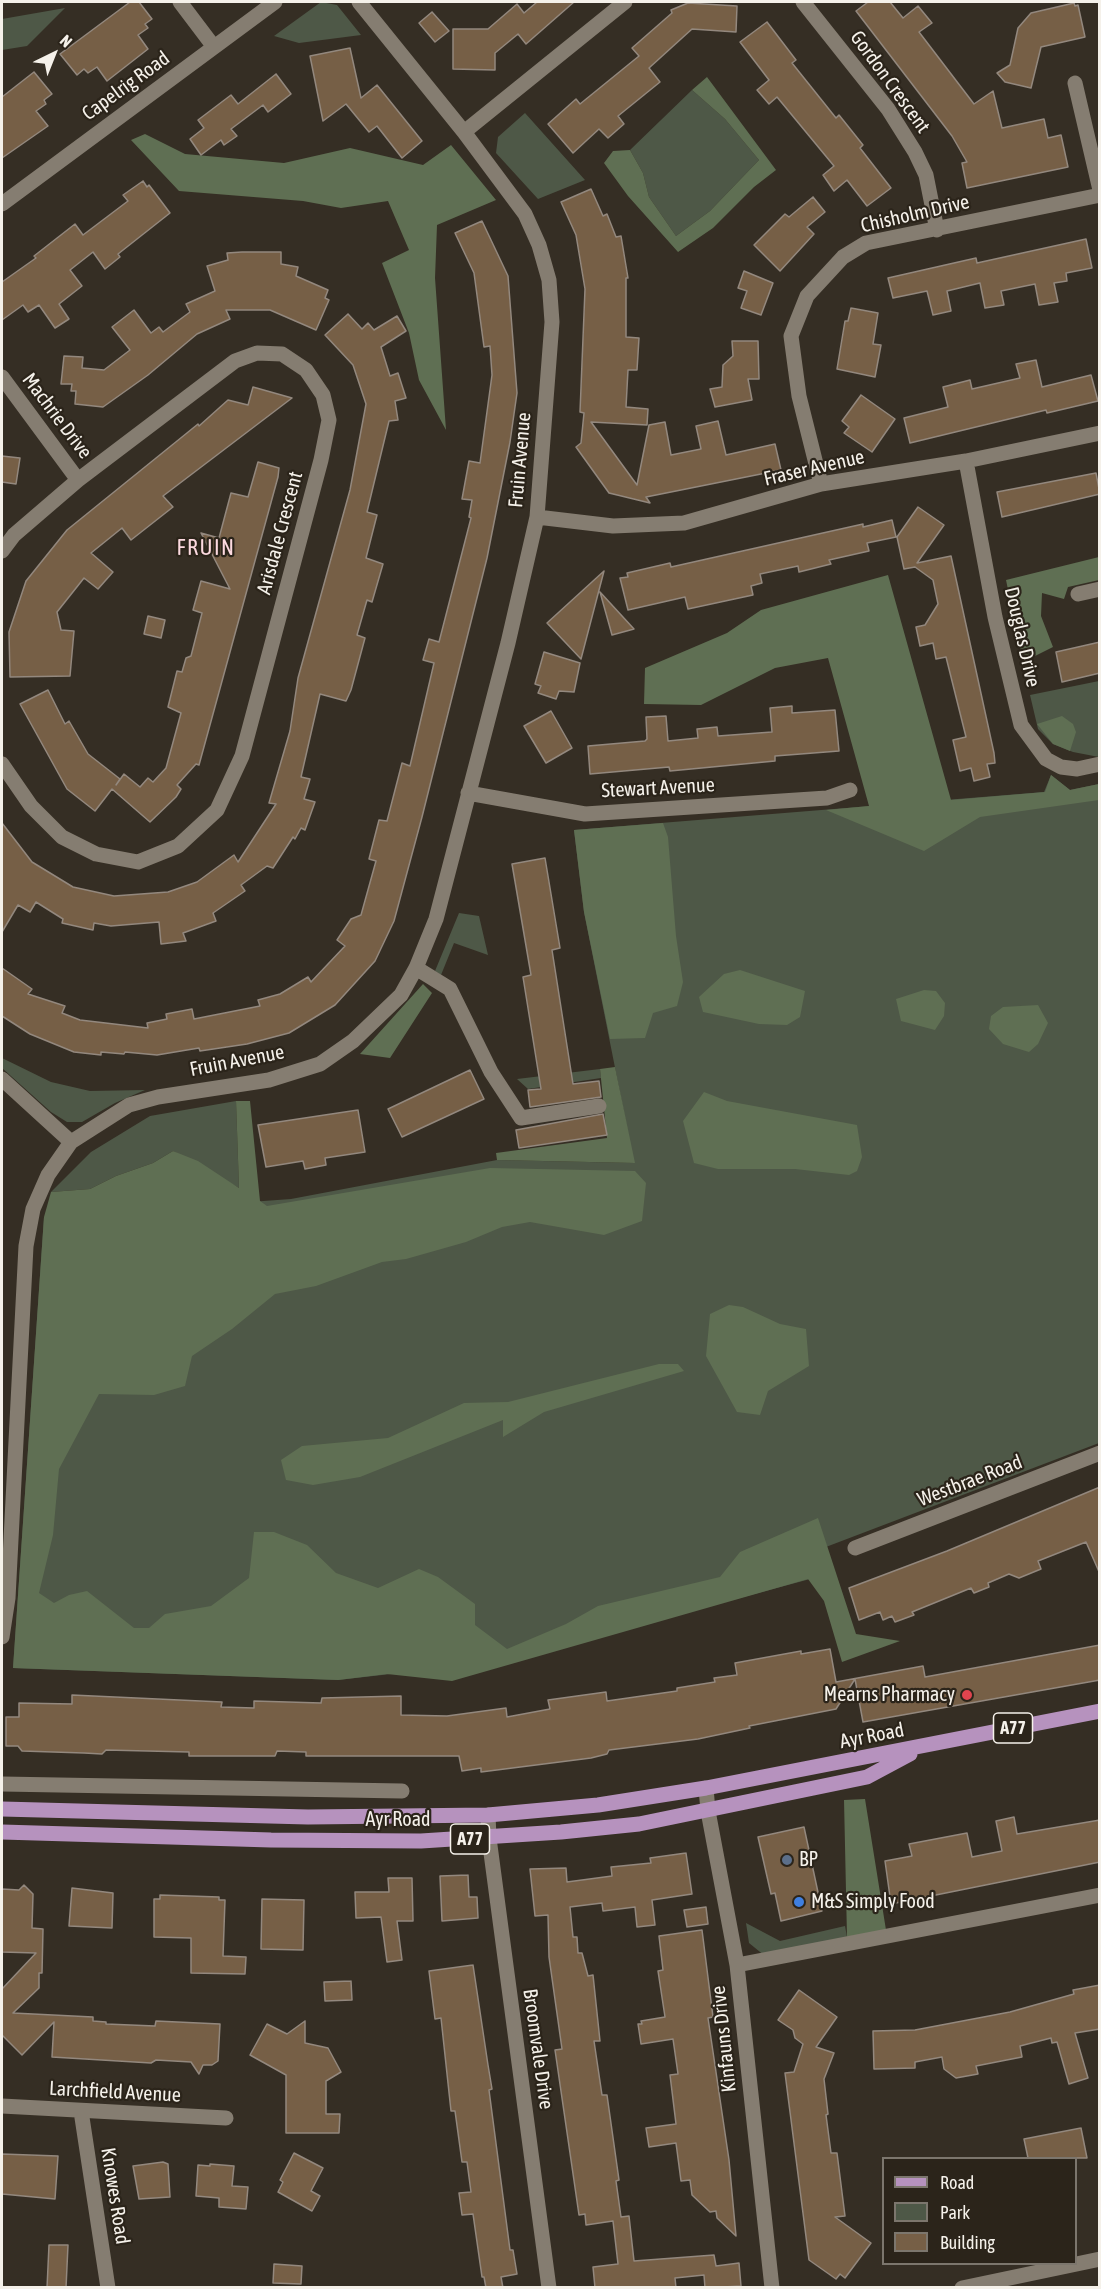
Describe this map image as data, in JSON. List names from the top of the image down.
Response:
{
  "streets": {
    "main road": ["A77", "Ayr Road"],
    "street": [
      "Gordon Crescent",
      "Capelrig Road",
      "Chisholm Drive",
      "Machrie Drive",
      "Fruin Avenue",
      "Fraser Avenue",
      "Arisdale Crescent",
      "Douglas Drive",
      "Stewart Avenue",
      "Westbrae Road",
      "Kinfauns Drive",
      "Broomvale Drive",
      "Larchfield Avenue",
      "Knowes Road"
    ]
  },
  "crossings": [
    ["Gordon Crescent", "Chisholm Drive"],
    ["Chisholm Drive", "Fraser Avenue"],
    ["Machrie Drive", "Arisdale Crescent"],
    ["Fruin Avenue", "Fraser Avenue"],
    ["Fruin Avenue", "Stewart Avenue"],
    ["Fraser Avenue", "Douglas Drive"],
    ["Ayr Road", "Kinfauns Drive"],
    ["Ayr Road", "Broomvale Drive"],
    ["Larchfield Avenue", "Knowes Road"]
  ],
  "districts": ["FRUIN"],
  "places": ["Mearns Pharmacy", "BP", "M&S Simply Food"],
  "legend": ["Road", "Park", "Building"],
  "north": "top right"
}
